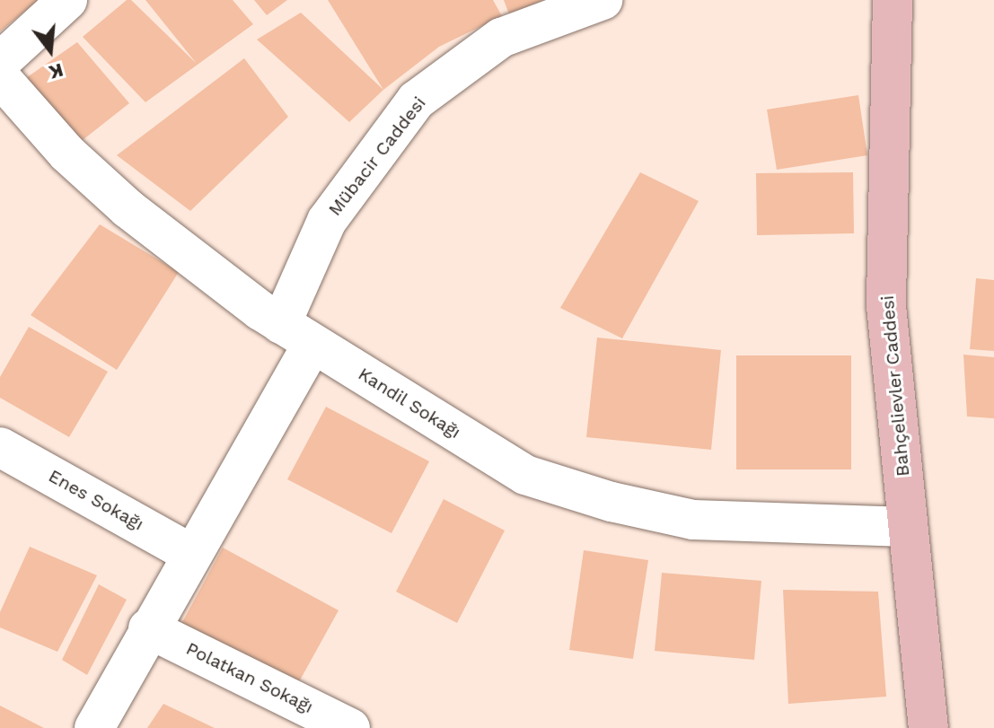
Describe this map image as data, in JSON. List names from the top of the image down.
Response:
{
  "streets": {
    "main road": ["Bahçelievler Caddesi"],
    "street": [
      "Mübacir Caddesi",
      "Kandil Sokağı",
      "Enes Sokağı",
      "Polatkan Sokağı"
    ]
  },
  "crossings": [
    ["Mübacir Caddesi", "Kandil Sokağı"],
    ["Mübacir Caddesi", "Enes Sokağı"],
    ["Mübacir Caddesi", "Polatkan Sokağı"],
    ["Bahçelievler Caddesi", "Kandil Sokağı"]
  ],
  "north": "bottom"
}
